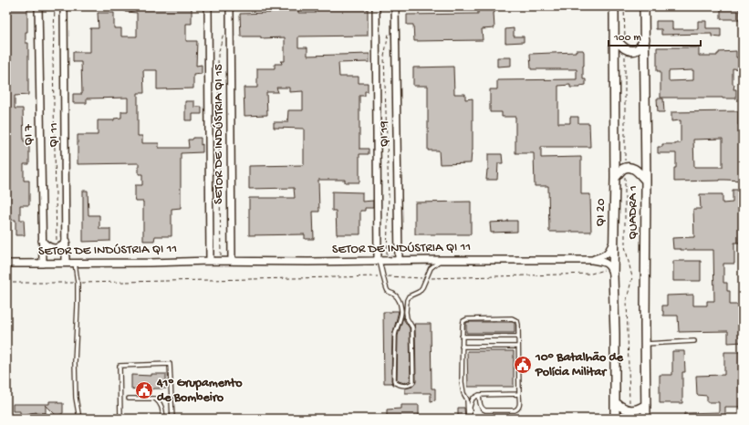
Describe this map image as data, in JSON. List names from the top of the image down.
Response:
{
  "streets": {
    "street": [
      "SETOR DE INDÚSTRIA QI 15",
      "QI 19",
      "QI 7",
      "QI 11",
      "QI 20",
      "QUADRA 1",
      "SETOR DE INDÚSTRIA QI 11"
    ]
  },
  "crossings": [
    ["SETOR DE INDÚSTRIA QI 15", "SETOR DE INDÚSTRIA QI 11"],
    ["QI 19", "SETOR DE INDÚSTRIA QI 11"],
    ["QI 7", "SETOR DE INDÚSTRIA QI 11"],
    ["QI 11", "SETOR DE INDÚSTRIA QI 11"]
  ],
  "places": {
    "public building": ["10° Batalhão de Polícia Militar", "41º Grupamento de Bombeiro"]
  },
  "scale_bar": "100 m"
}
